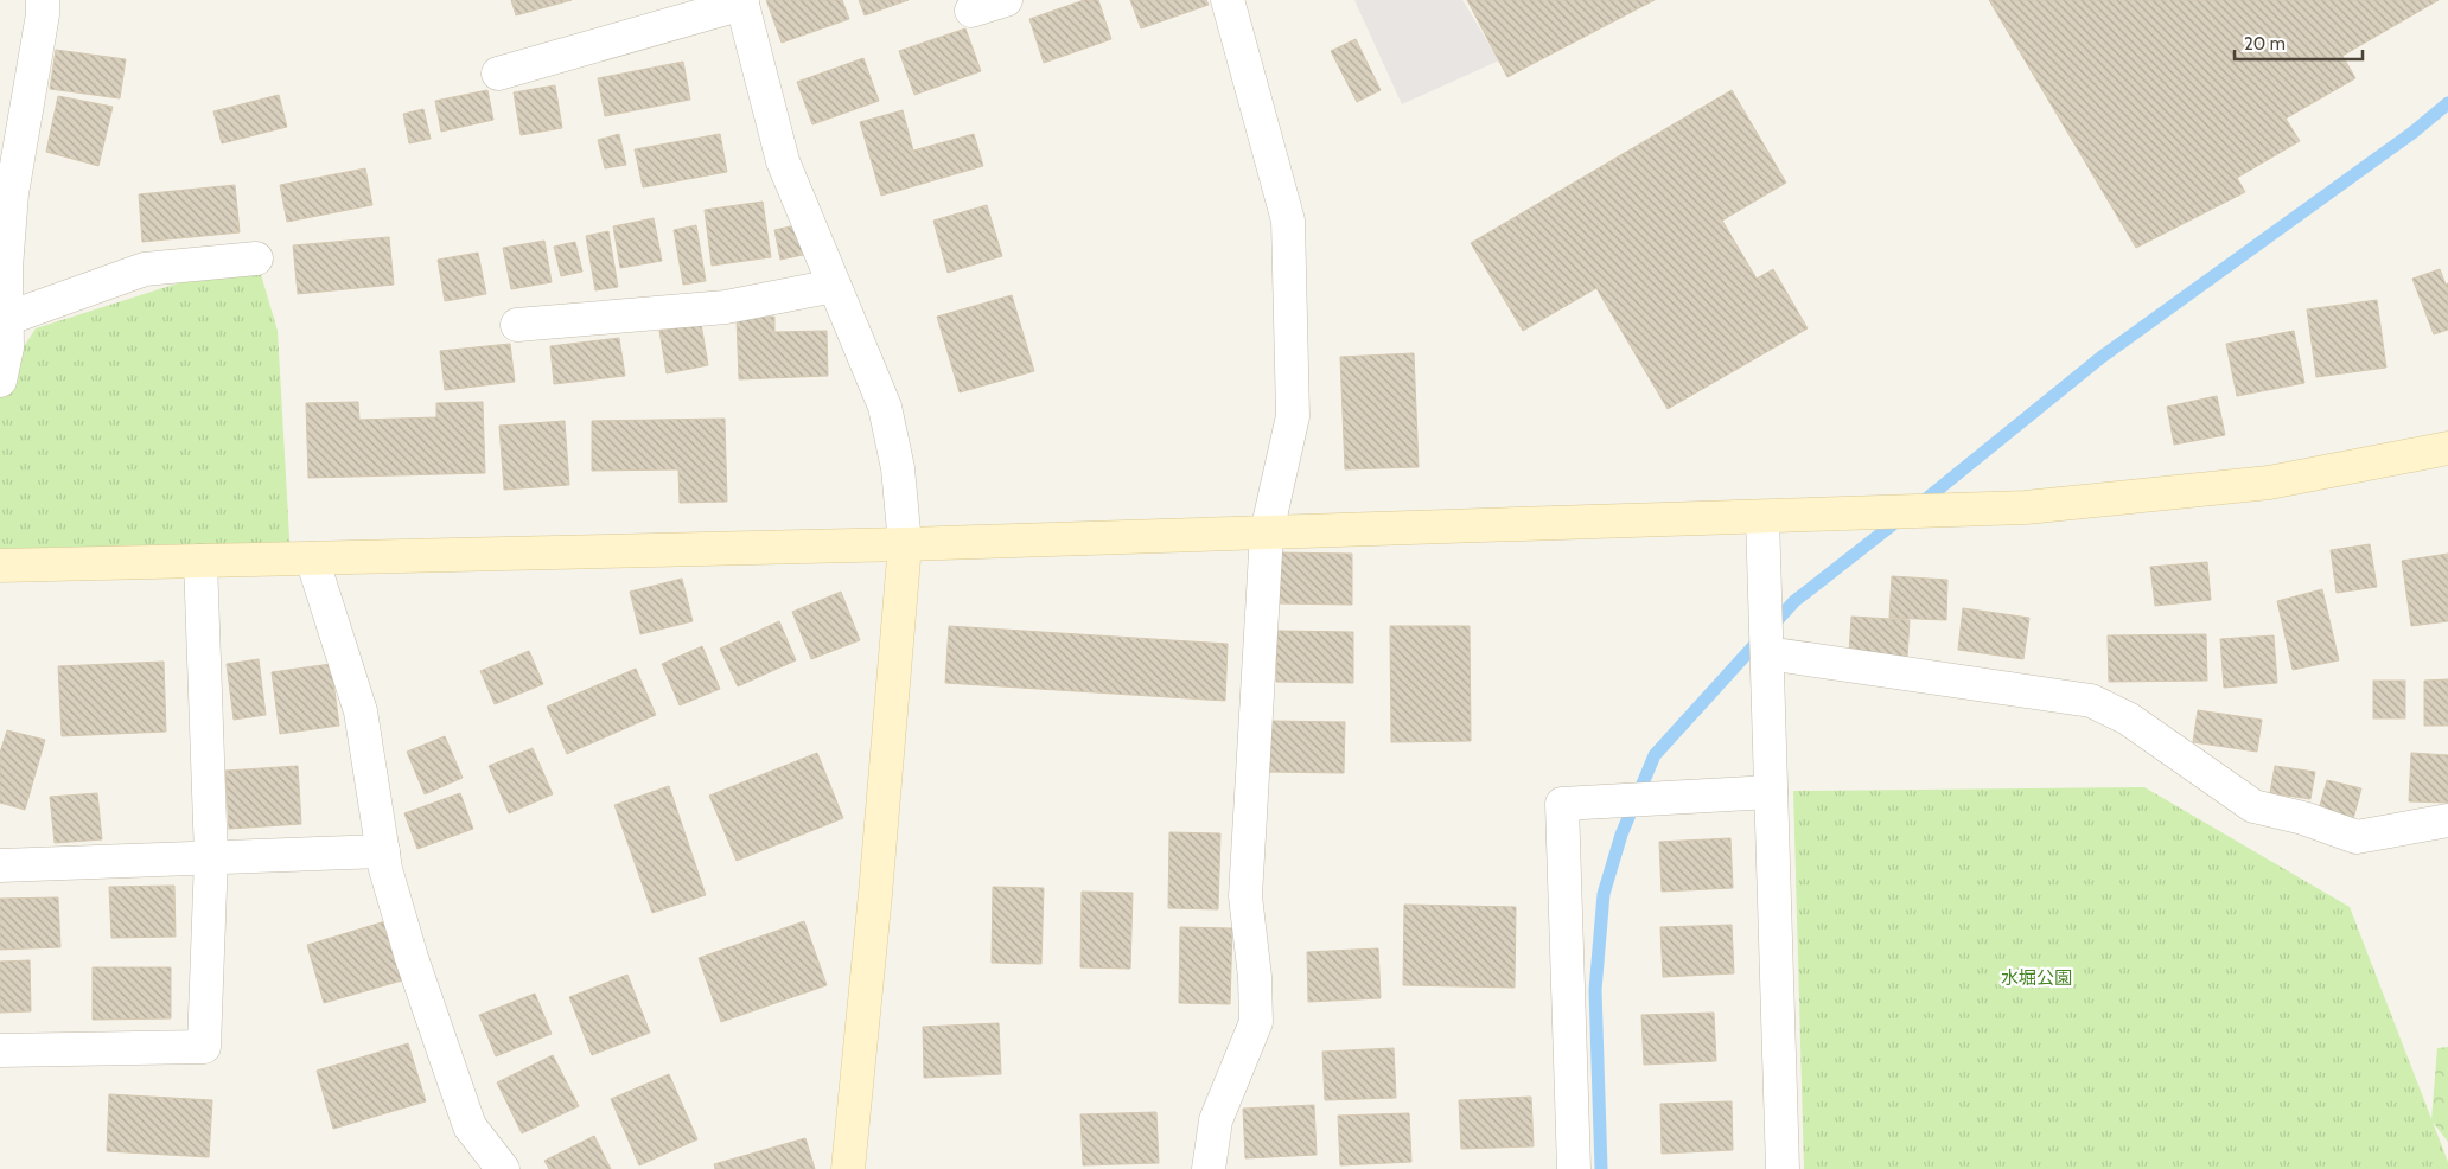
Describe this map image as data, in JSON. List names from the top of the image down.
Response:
{
  "parks": ["水堀公園"],
  "scale_bar": "20 m"
}
